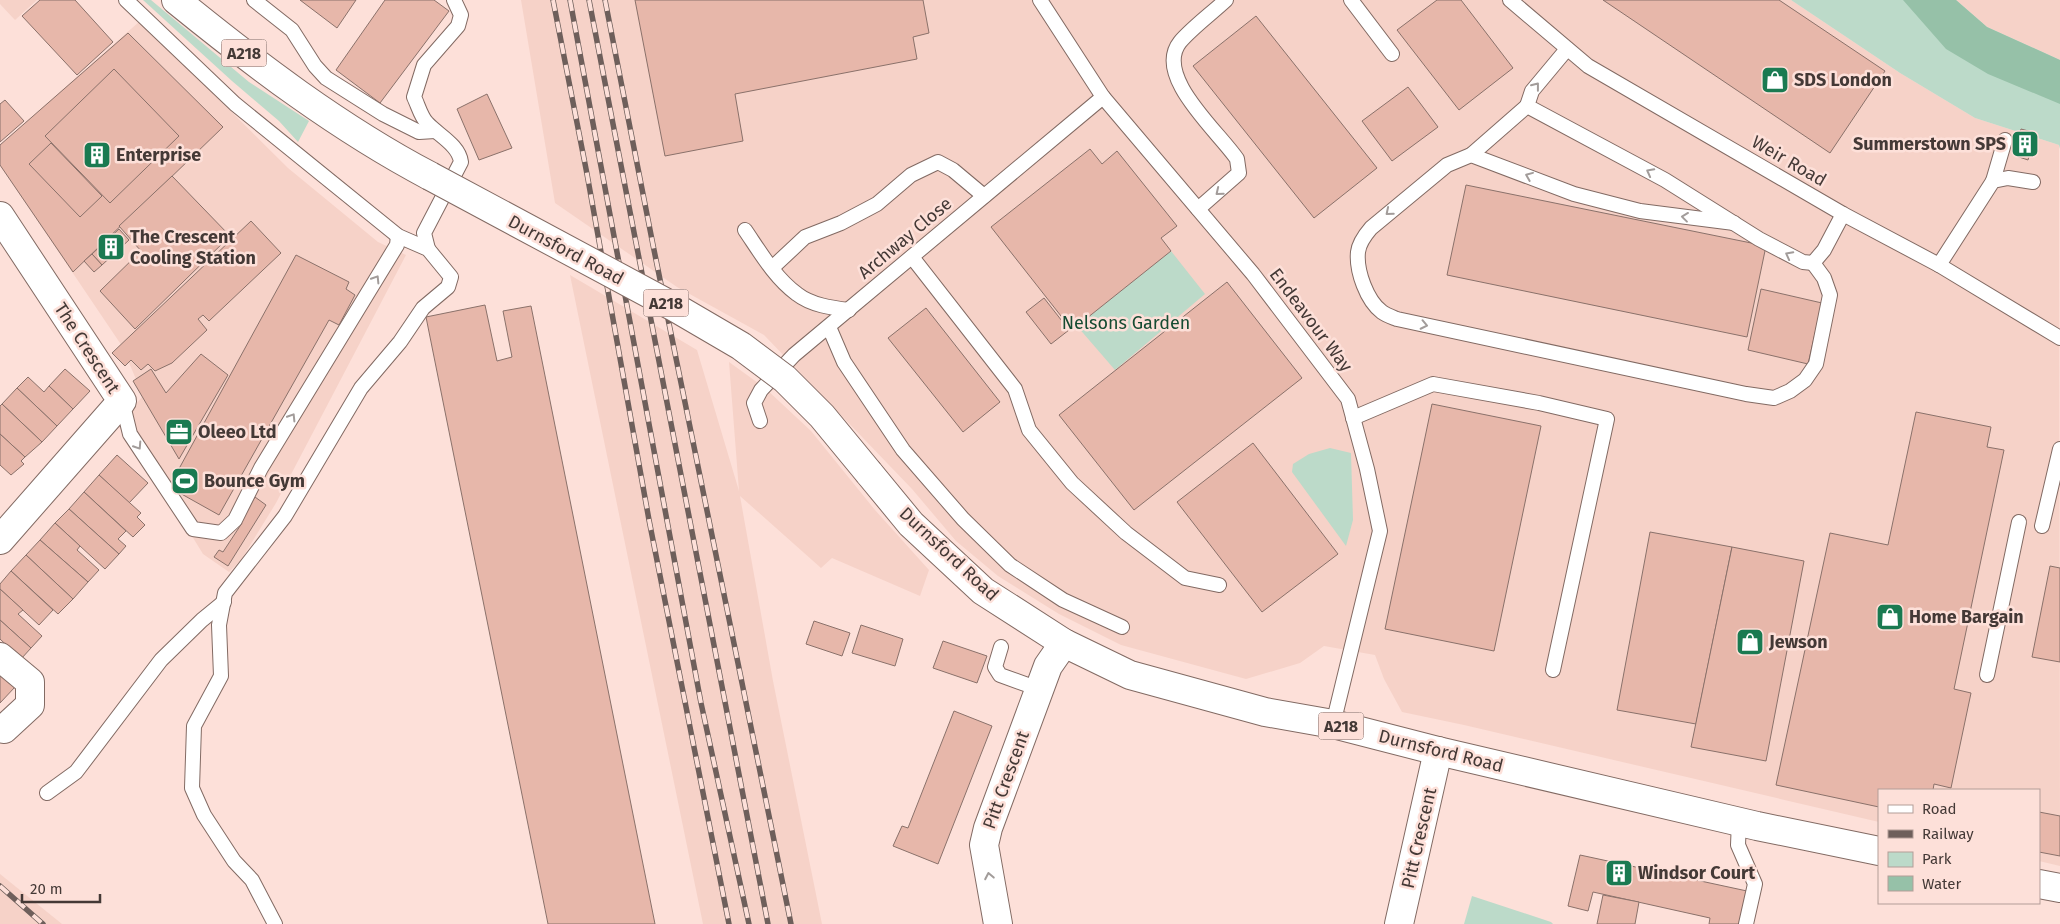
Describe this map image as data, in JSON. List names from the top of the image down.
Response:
{
  "streets": {
    "main road": [
      "A218",
      "Durnsford Road",
      "The Crescent",
      "Pitt Crescent"
    ],
    "lane": ["Weir Road", "Archway Close", "Endeavour Way"]
  },
  "crossings": [
    ["Archway Close", "Endeavour Way"],
    ["Durnsford Road", "Endeavour Way"],
    ["Durnsford Road", "Pitt Crescent"]
  ],
  "one_way": ["Pitt Crescent"],
  "parks": ["Nelsons Garden"],
  "places": {
    "shop": ["SDS London", "Home Bargain", "Jewson"],
    "building": [
      "Summerstown SPS",
      "Enterprise",
      "The Crescent Cooling Station",
      "Windsor Court"
    ],
    "office": ["Oleeo Ltd"],
    "sports": ["Bounce Gym"]
  },
  "legend": [
    "Road",
    "Railway",
    "Park",
    "Water"
  ],
  "scale_bar": "20 m"
}
